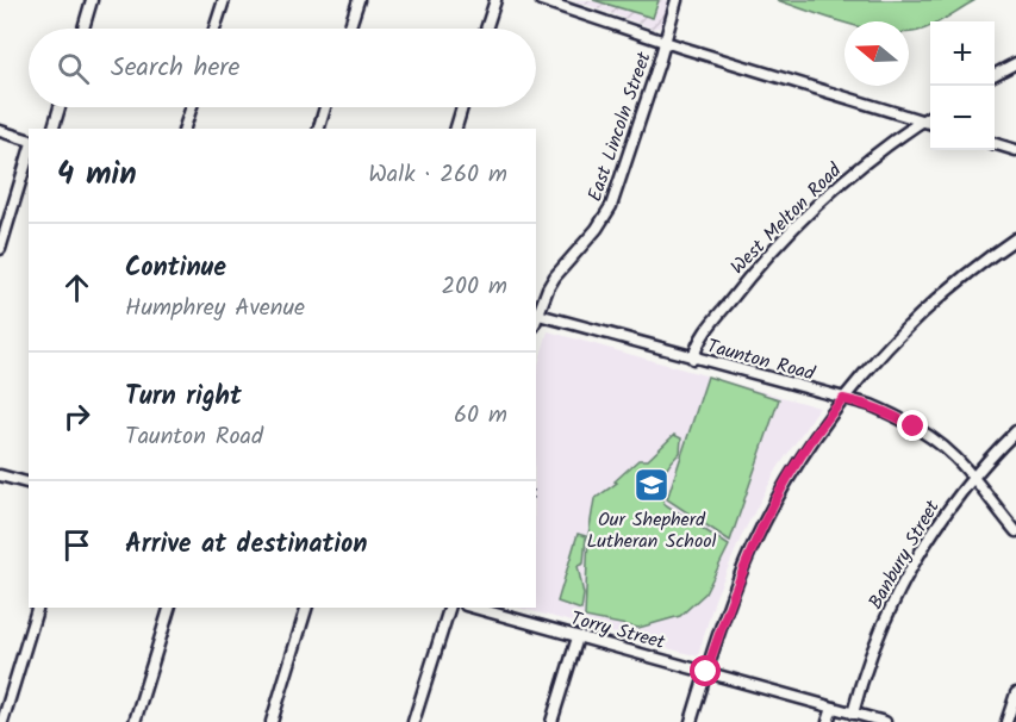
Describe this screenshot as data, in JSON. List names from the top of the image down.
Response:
{
  "streets": {
    "street": [
      "East Lincoln Street",
      "West Melton Road",
      "Taunton Road",
      "Banbury Street",
      "Torry Street"
    ]
  },
  "crossings": [
    ["East Lincoln Street", "Taunton Road"],
    ["West Melton Road", "Taunton Road"],
    ["Taunton Road", "Banbury Street"],
    ["Banbury Street", "Torry Street"]
  ],
  "places": {
    "school or university": ["Our Shepherd Lutheran School"]
  },
  "north": "left",
  "page": {
    "map_buttons": ["+", "−"],
    "search": "Search here",
    "heading": ["4 min", "Walk · 260 m"],
    "list": [
      ["Continue", "Humphrey Avenue", "200 m"],
      ["Turn right", "Taunton Road", "60 m"],
      "Arrive at destination"
    ]
  }
}
